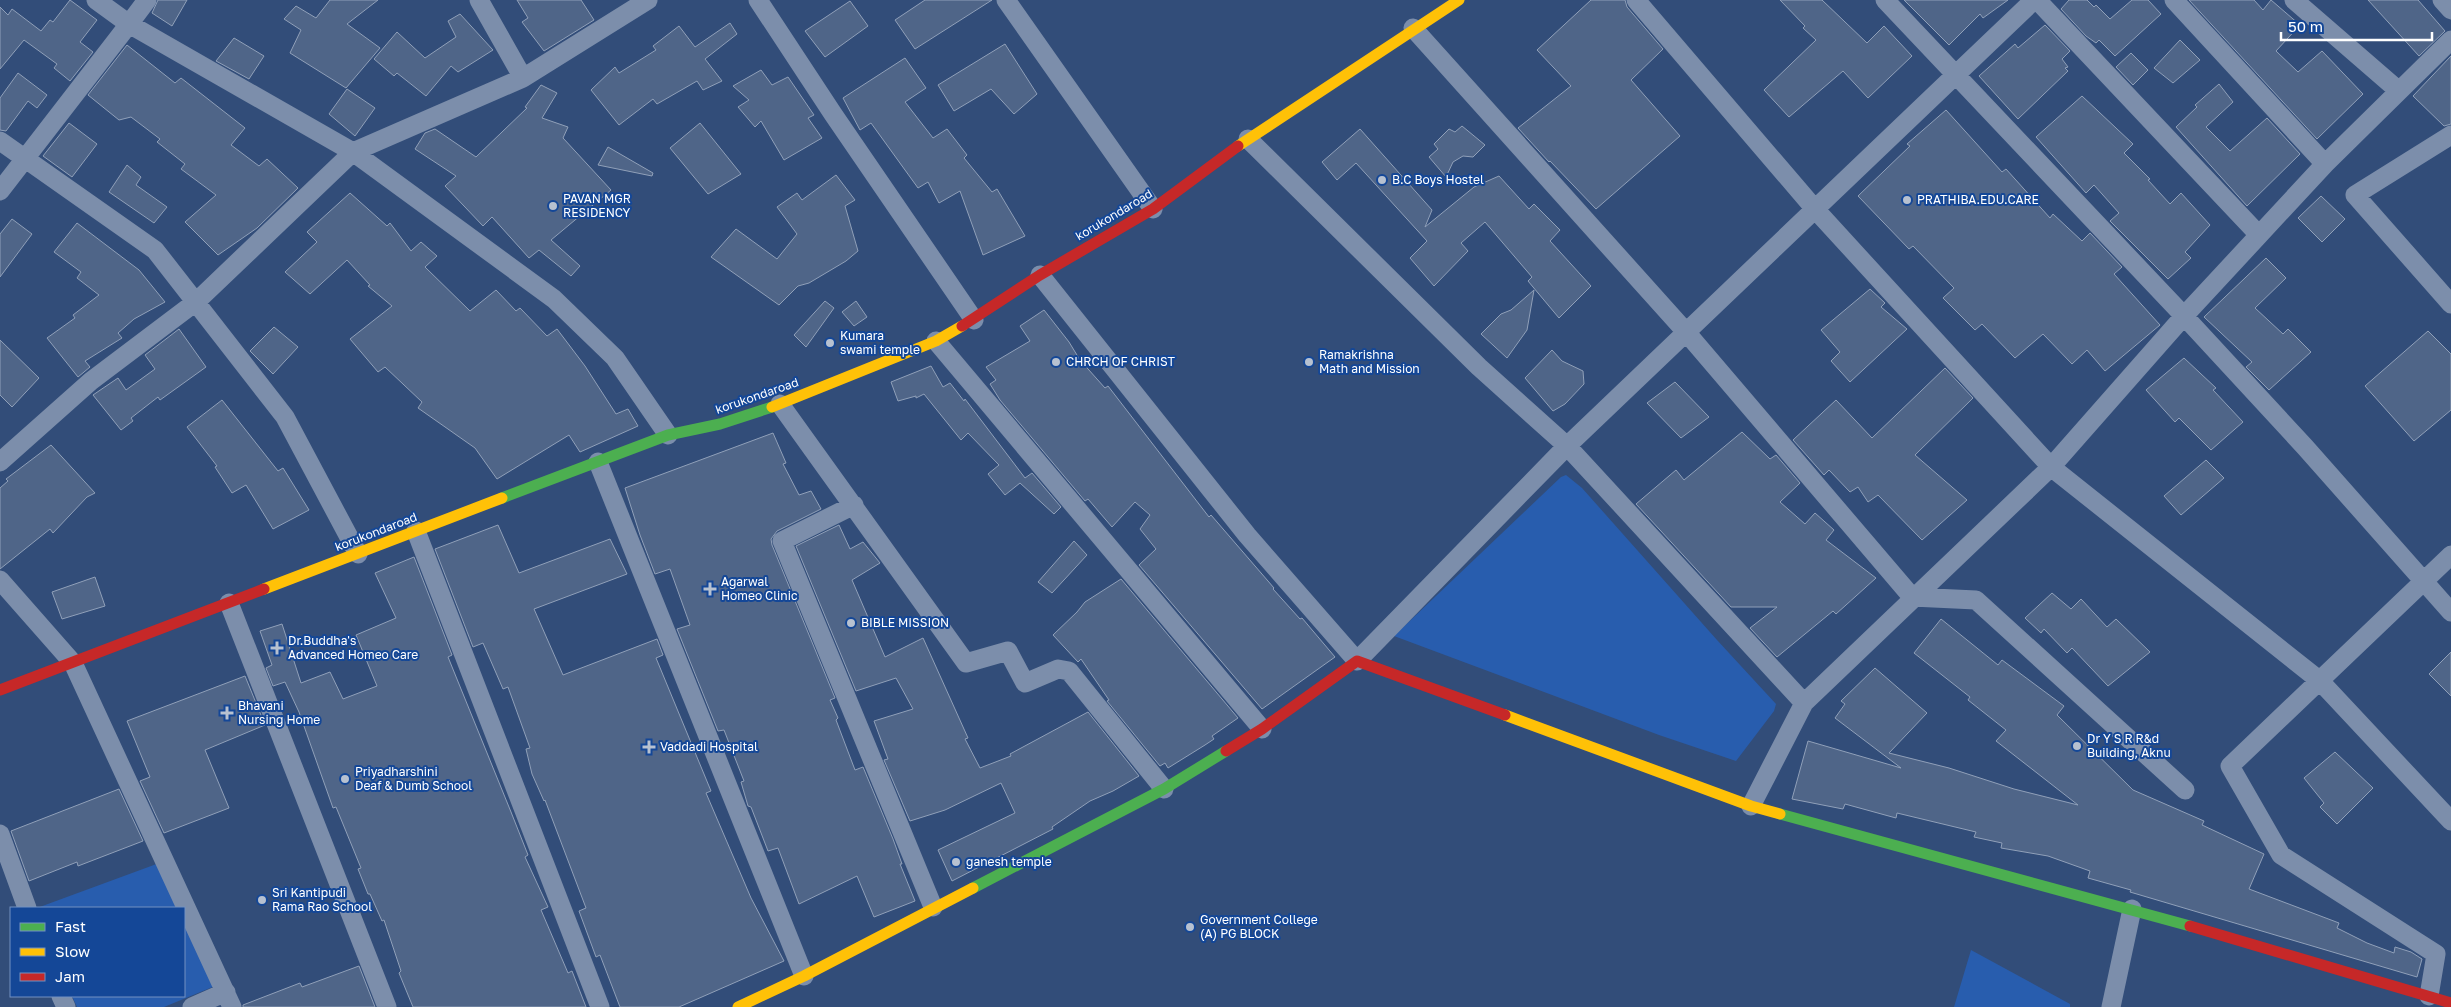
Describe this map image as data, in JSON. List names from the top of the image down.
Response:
{
  "streets": {
    "street": ["korukondaroad"]
  },
  "places": {
    "other": [
      "B.C Boys Hostel",
      "PRATHIBA.EDU.CARE",
      "PAVAN MGR RESIDENCY",
      "Kumara swami temple",
      "CHRCH OF CHRIST",
      "Ramakrishna Math and Mission",
      "BIBLE MISSION",
      "Dr Y S R R&d Building, Aknu",
      "Priyadharshini Deaf & Dumb School",
      "ganesh temple",
      "Sri Kantipudi Rama Rao School",
      "Government College (A) PG BLOCK"
    ],
    "health": [
      "Agarwal Homeo Clinic",
      "Dr.Buddha's Advanced Homeo Care",
      "Bhavani Nursing Home",
      "Vaddadi Hospital"
    ]
  },
  "legend": ["Fast", "Slow", "Jam"],
  "scale_bar": "50 m"
}
